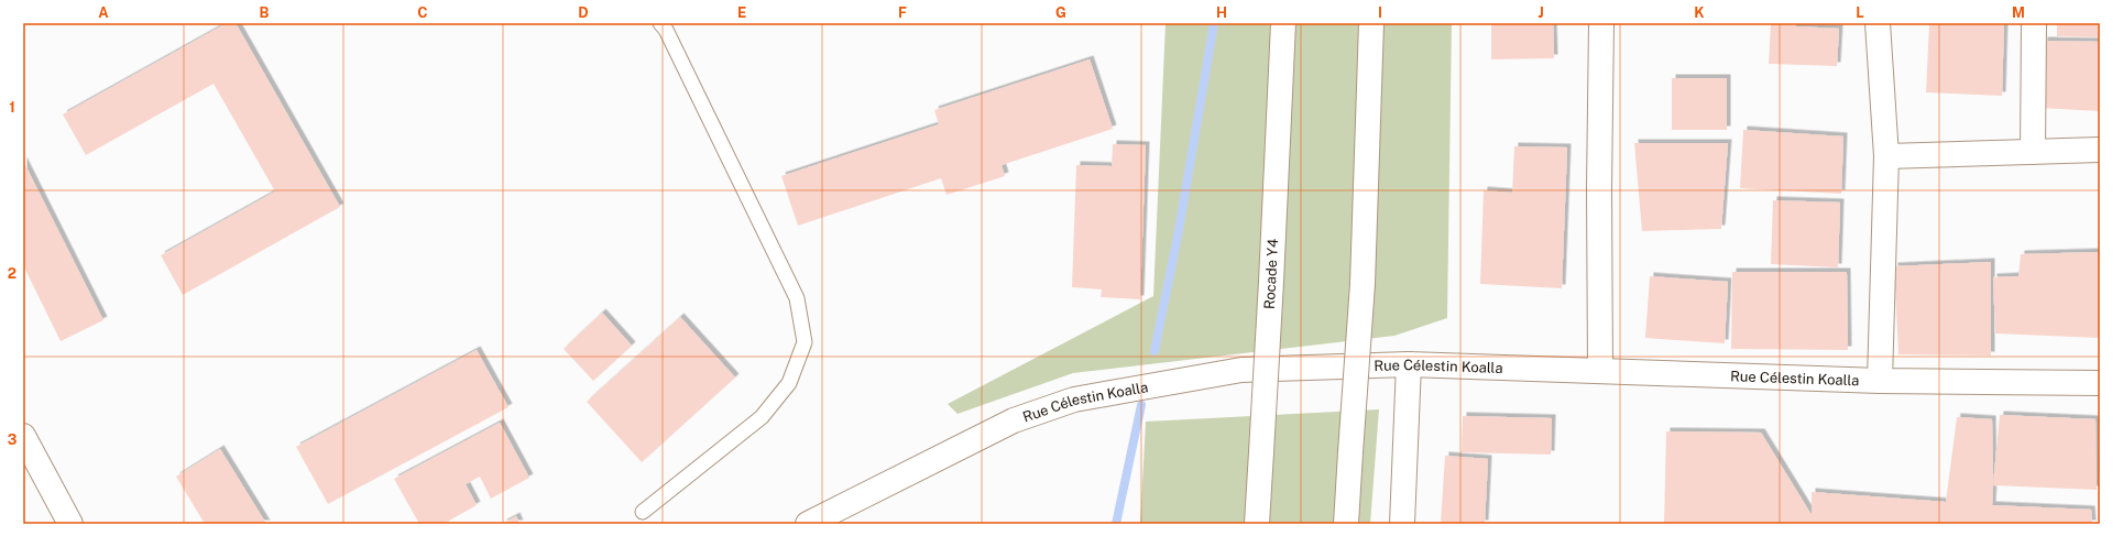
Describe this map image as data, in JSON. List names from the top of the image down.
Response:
{
  "streets": {
    "main road": ["Rocade Y4", "Rue Célestin Koalla"]
  },
  "grid": {
    "columns": [
      "A",
      "B",
      "C",
      "D",
      "E",
      "F",
      "G",
      "H",
      "I",
      "J",
      "K",
      "L",
      "M"
    ],
    "rows": ["1", "2", "3"]
  }
}
